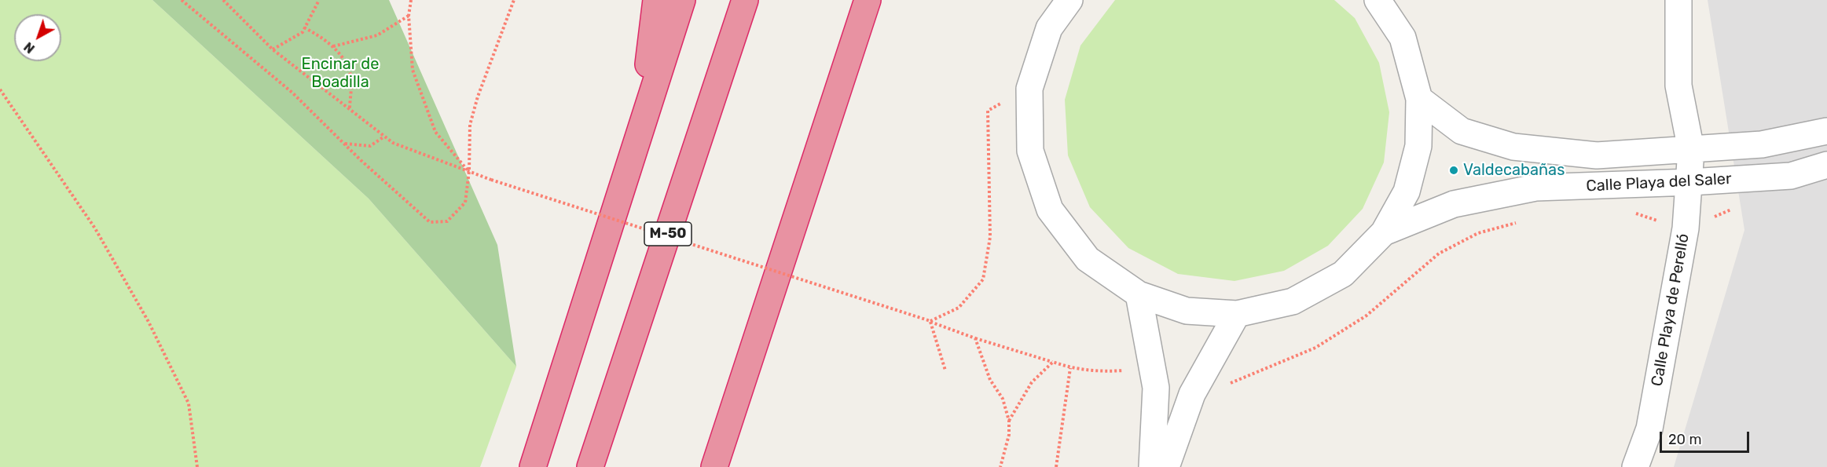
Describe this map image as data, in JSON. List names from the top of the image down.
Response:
{
  "streets": {
    "highway": ["M-50"],
    "street": ["Calle Playa del Saler", "Calle Playa de Perelló"]
  },
  "crossings": [
    ["Calle Playa del Saler", "Calle Playa de Perelló"]
  ],
  "parks": ["Encinar de Boadilla"],
  "places": ["Valdecabañas"],
  "scale_bar": "20 m",
  "north": "bottom left"
}
